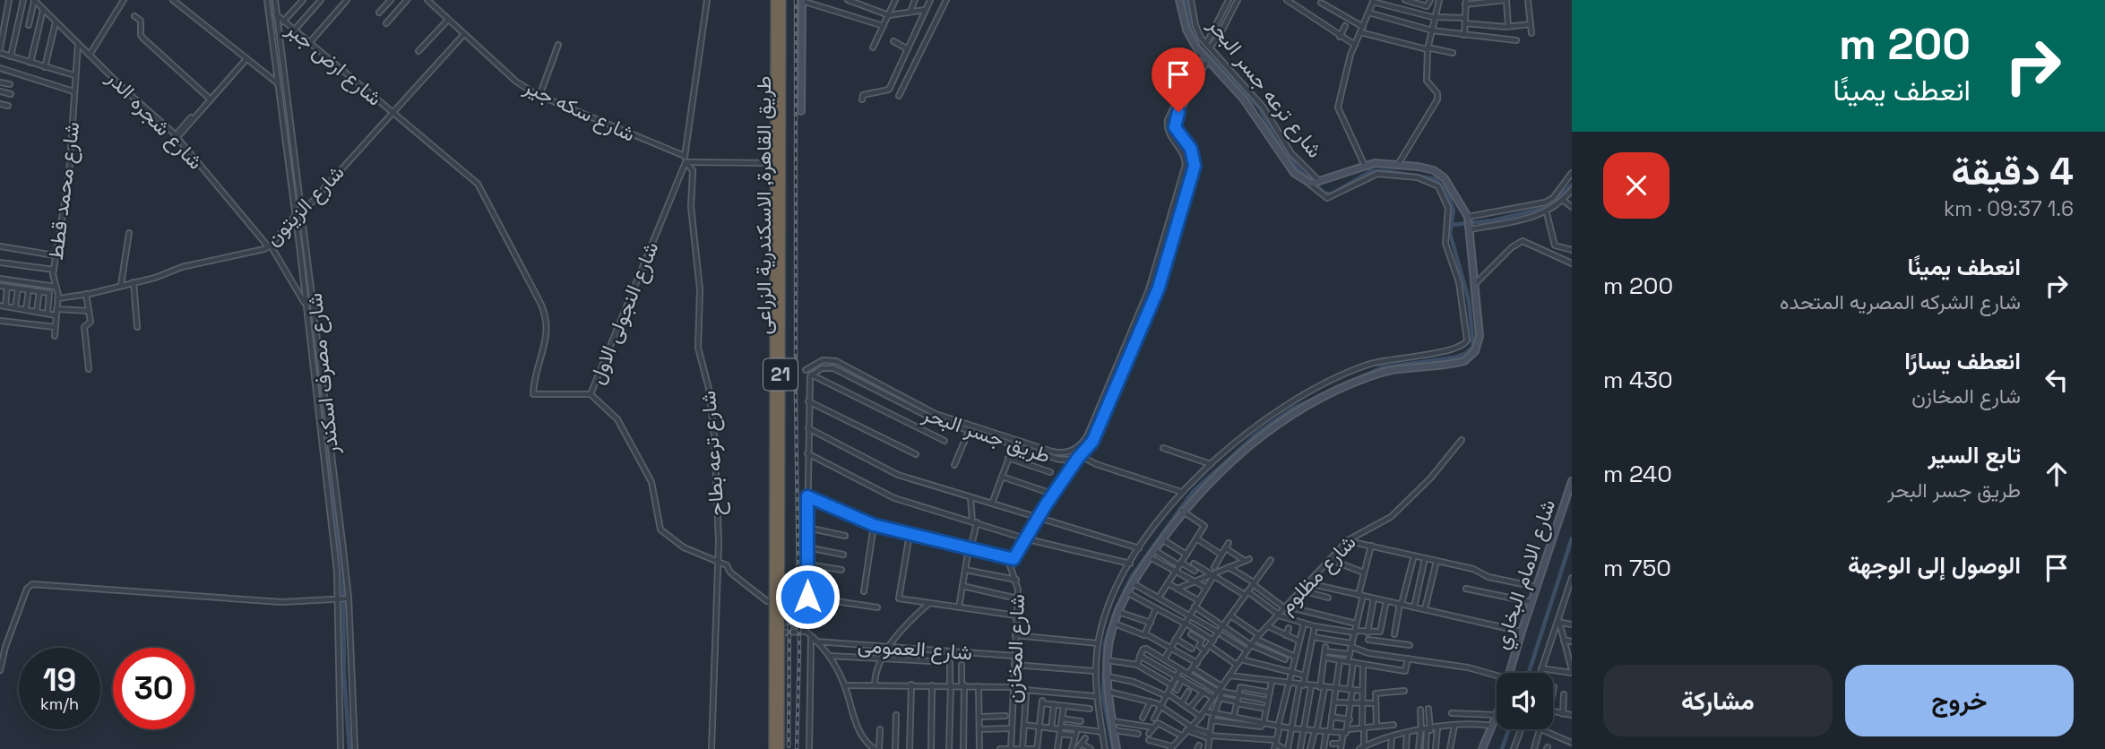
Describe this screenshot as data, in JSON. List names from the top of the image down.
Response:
{
  "streets": {
    "highway": ["طريق القاهرة, الاسكندرية الزراعى", "21"],
    "street": [
      "شارع ارض جبر",
      "شارع ترعه جسر البحر",
      "شارع سكه جير",
      "شارع شجره الدر",
      "شارع محمد قطط",
      "شارع الزيتون",
      "شارع النجولى الاول",
      "شارع مصرف اسكندر",
      "طريق جسر البحر",
      "شارع ترعه بطاح",
      "شارع مظلوم",
      "شارع الامام البخاري",
      "شارع العمومى",
      "شارع المخازن"
    ]
  },
  "crossings": [
    ["شارع ارض جبر", "شارع الزيتون"],
    ["شارع ارض جبر", "شارع النجولى الاول"],
    ["شارع ارض جبر", "شارع مصرف اسكندر"],
    ["شارع ترعه جسر البحر", "طريق جسر البحر"],
    ["شارع سكه جير", "شارع الزيتون"],
    ["شارع سكه جير", "شارع النجولى الاول"],
    ["شارع سكه جير", "شارع ترعه بطاح"],
    ["شارع شجره الدر", "شارع محمد قطط"],
    ["شارع شجره الدر", "شارع الزيتون"],
    ["شارع شجره الدر", "شارع مصرف اسكندر"],
    ["شارع محمد قطط", "شارع الزيتون"],
    ["شارع الزيتون", "شارع مصرف اسكندر"],
    ["شارع النجولى الاول", "شارع ترعه بطاح"],
    ["شارع العمومى", "شارع المخازن"]
  ],
  "page": {
    "turn": ["200 m", "انعطف يمينًا"],
    "heading": ["4 دقيقة", "1.6 km · 09:37"],
    "list": [
      {
        "name": "انعطف يمينًا",
        "note": "شارع الشركه المصريه المتحده",
        "value": "200 m"
      },
      {
        "name": "انعطف يسارًا",
        "note": "شارع المخازن",
        "value": "430 m"
      },
      {
        "name": "تابع السير",
        "note": "طريق جسر البحر",
        "value": "240 m"
      },
      {
        "name": "الوصول إلى الوجهة",
        "value": "750 m"
      }
    ],
    "speed": "19 km/h",
    "limit": "30",
    "buttons": ["خروج", "مشاركة"]
  }
}
